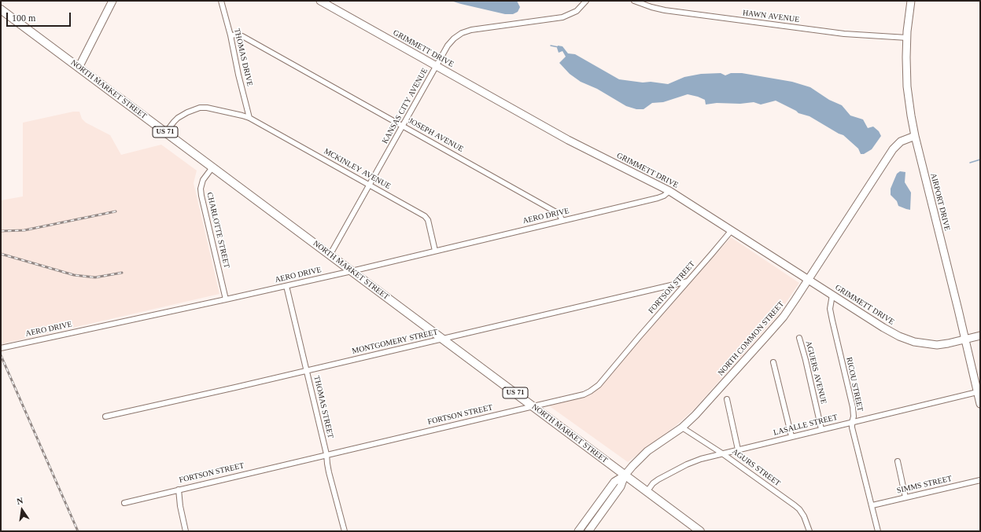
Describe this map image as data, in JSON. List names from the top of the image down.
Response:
{
  "streets": {
    "main road": [
      "GRIMMETT DRIVE",
      "NORTH MARKET STREET",
      "US 71",
      "AIRPORT DRIVE",
      "NORTH COMMON STREET"
    ],
    "street": [
      "HAWN AVENUE",
      "THOMAS DRIVE",
      "KANSAS CITY AVENUE",
      "JOSEPH AVENUE",
      "MCKINLEY AVENUE",
      "AERO DRIVE",
      "CHARLOTTE STREET",
      "FORTSON STREET",
      "MONTGOMERY STREET",
      "AGUERS AVENUE",
      "RICOU STREET",
      "THOMAS STREET",
      "LASALLE STREET",
      "AGURS STREET",
      "SIMMS STREET"
    ]
  },
  "crossings": [
    ["HAWN AVENUE", "AIRPORT DRIVE"],
    ["GRIMMETT DRIVE", "KANSAS CITY AVENUE"],
    ["GRIMMETT DRIVE", "AIRPORT DRIVE"],
    ["GRIMMETT DRIVE", "AERO DRIVE"],
    ["GRIMMETT DRIVE", "FORTSON STREET"],
    ["GRIMMETT DRIVE", "NORTH COMMON STREET"],
    ["GRIMMETT DRIVE", "RICOU STREET"],
    ["THOMAS DRIVE", "JOSEPH AVENUE"],
    ["THOMAS DRIVE", "MCKINLEY AVENUE"],
    ["NORTH MARKET STREET", "KANSAS CITY AVENUE"],
    ["NORTH MARKET STREET", "MCKINLEY AVENUE"],
    ["NORTH MARKET STREET", "AERO DRIVE"],
    ["NORTH MARKET STREET", "CHARLOTTE STREET"],
    ["NORTH MARKET STREET", "FORTSON STREET"],
    ["NORTH MARKET STREET", "NORTH COMMON STREET"],
    ["NORTH MARKET STREET", "MONTGOMERY STREET"],
    ["NORTH MARKET STREET", "LASALLE STREET"],
    ["KANSAS CITY AVENUE", "JOSEPH AVENUE"],
    ["KANSAS CITY AVENUE", "MCKINLEY AVENUE"],
    ["JOSEPH AVENUE", "AERO DRIVE"],
    ["MCKINLEY AVENUE", "AERO DRIVE"],
    ["AIRPORT DRIVE", "NORTH COMMON STREET"],
    ["AIRPORT DRIVE", "LASALLE STREET"],
    ["AERO DRIVE", "CHARLOTTE STREET"],
    ["AERO DRIVE", "THOMAS STREET"],
    ["FORTSON STREET", "MONTGOMERY STREET"],
    ["FORTSON STREET", "THOMAS STREET"],
    ["NORTH COMMON STREET", "AGURS STREET"],
    ["MONTGOMERY STREET", "THOMAS STREET"],
    ["AGUERS AVENUE", "LASALLE STREET"],
    ["RICOU STREET", "LASALLE STREET"],
    ["RICOU STREET", "SIMMS STREET"],
    ["LASALLE STREET", "AGURS STREET"]
  ],
  "scale_bar": "100 m",
  "north": "top"
}
